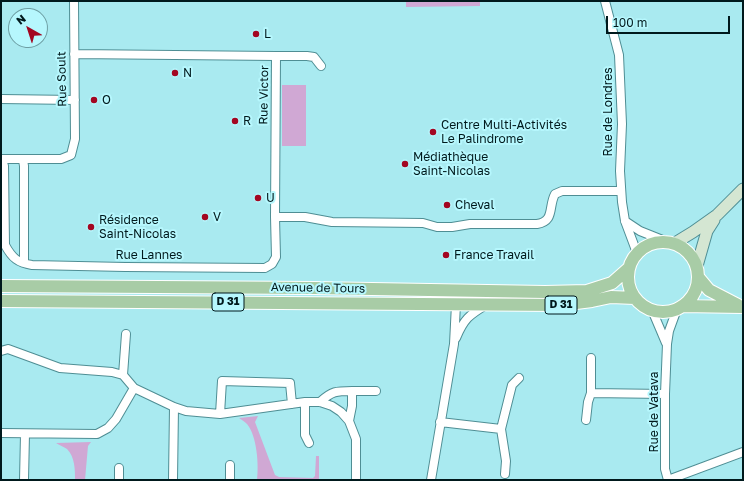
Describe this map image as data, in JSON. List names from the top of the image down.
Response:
{
  "streets": {
    "main road": ["Avenue de Tours", "D 31"],
    "street": [
      "Rue Soult",
      "Rue Victor",
      "Rue de Londres",
      "Rue Lannes",
      "Rue de Vatava"
    ]
  },
  "crossings": [
    ["Rue Soult", "Rue Victor"],
    ["Rue Victor", "Rue Lannes"],
    ["Rue de Londres", "Avenue de Tours"],
    ["Rue de Londres", "Rue de Vatava"],
    ["Avenue de Tours", "Rue de Vatava"]
  ],
  "places": [
    "L",
    "N",
    "O",
    "R",
    "Centre Multi-Activités Le Palindrome",
    "Médiathèque Saint-Nicolas",
    "U",
    "Cheval",
    "V",
    "Résidence Saint-Nicolas",
    "France Travail"
  ],
  "scale_bar": "100 m",
  "north": "top left"
}
